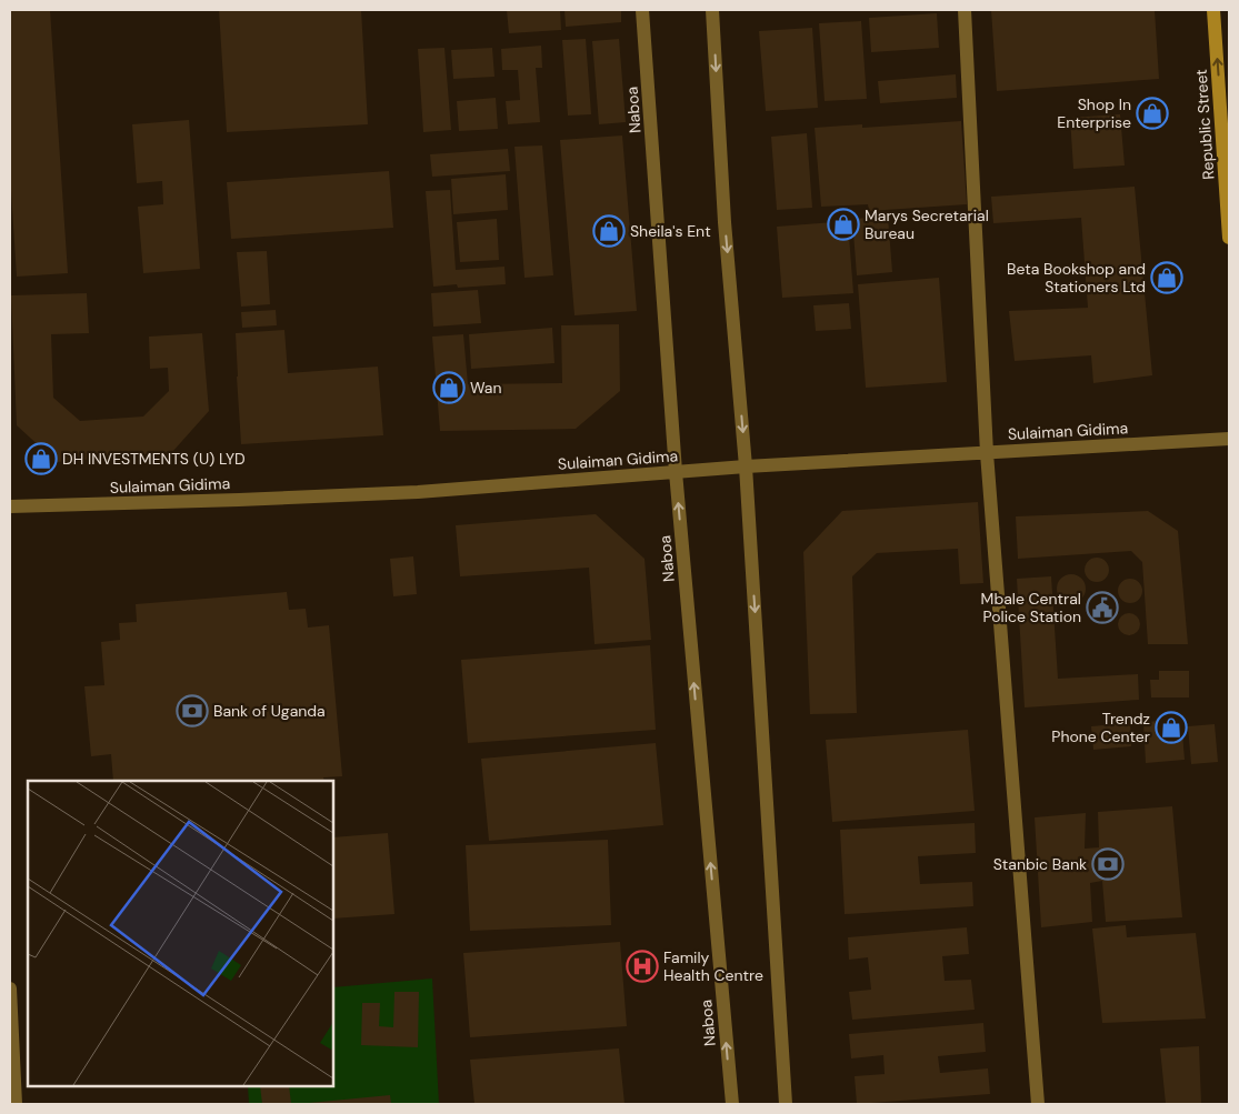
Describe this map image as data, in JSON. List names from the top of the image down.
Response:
{
  "streets": {
    "main road": ["Republic Street"],
    "street": ["Naboa", "Sulaiman Gidima"]
  },
  "crossings": [
    ["Naboa", "Sulaiman Gidima"]
  ],
  "one_way": ["Republic Street"],
  "places": {
    "shop": [
      "Shop In Enterprise",
      "Marys Secretarial Bureau",
      "Sheila's Ent",
      "Beta Bookshop and Stationers Ltd",
      "Wan",
      "DH INVESTMENTS (U) LYD",
      "Trendz Phone Center"
    ],
    "public building": ["Mbale Central Police Station"],
    "bank": ["Bank of Uganda", "Stanbic Bank"],
    "hospital": ["Family Health Centre"]
  }
}
